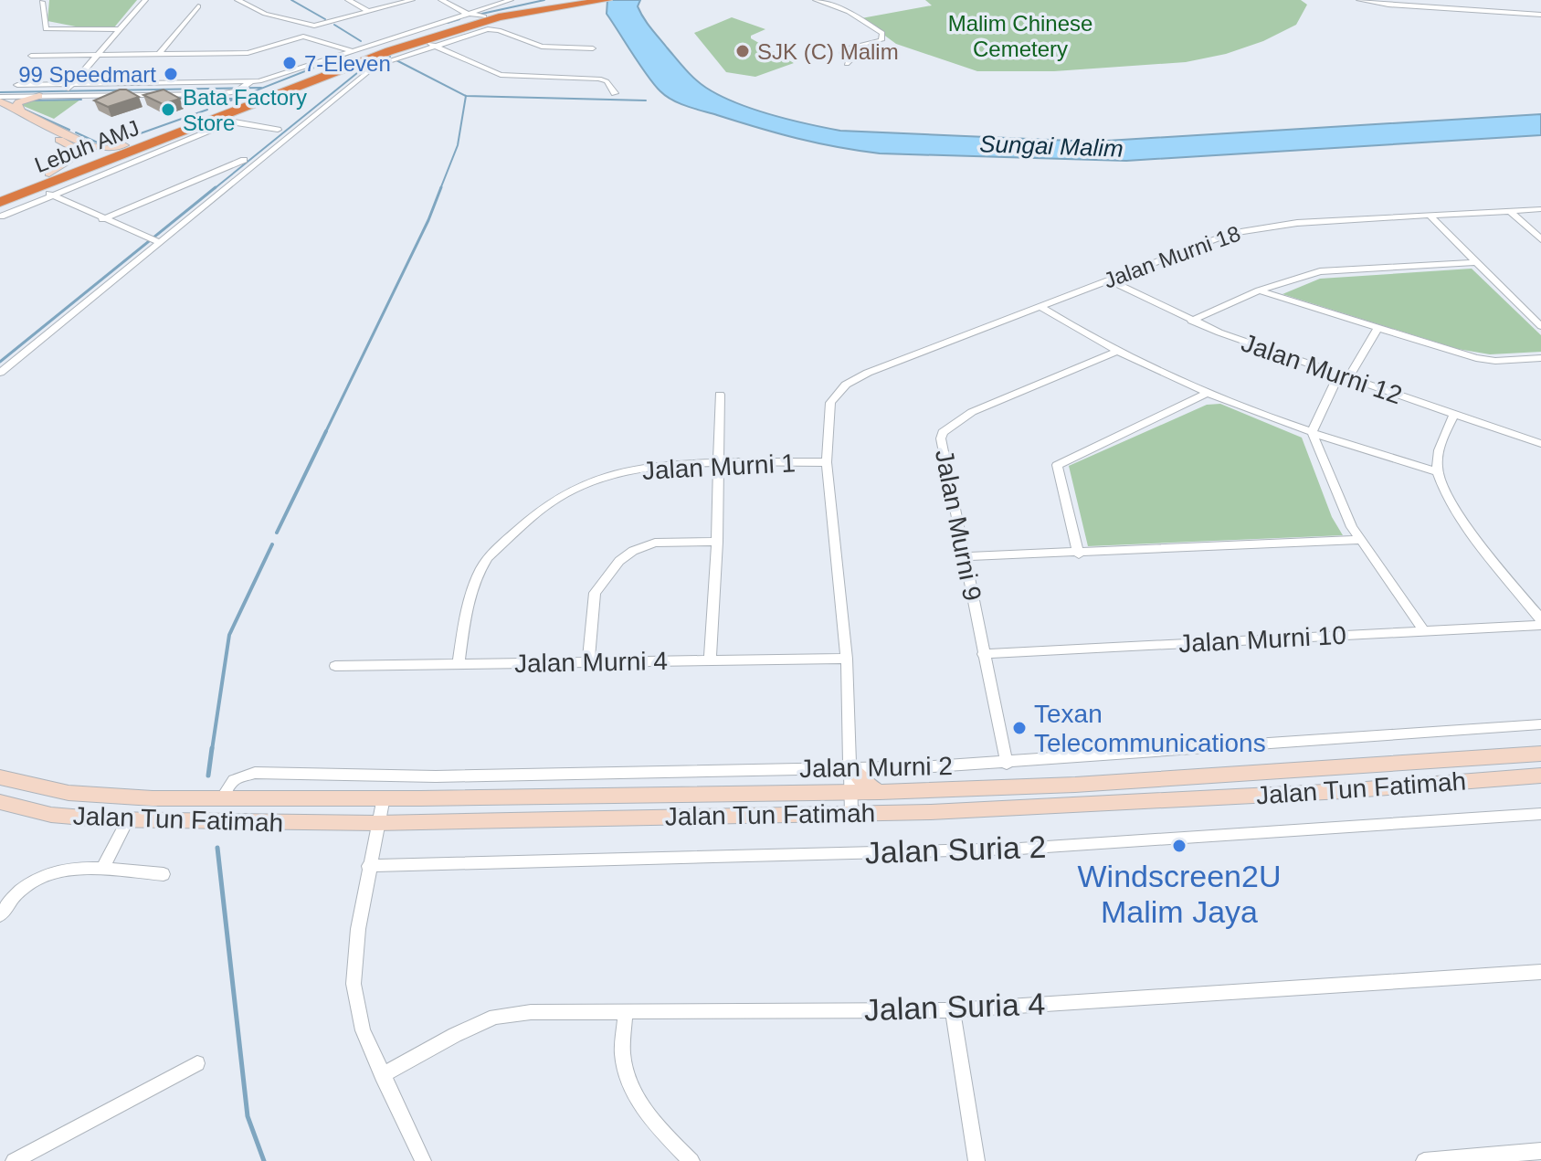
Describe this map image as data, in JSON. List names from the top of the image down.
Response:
{
  "streets": {
    "highway": ["Lebuh AMJ"],
    "main road": ["Jalan Tun Fatimah"],
    "street": [
      "Jalan Murni 18",
      "Jalan Murni 12",
      "Jalan Murni 1",
      "Jalan Murni 9",
      "Jalan Murni 10",
      "Jalan Murni 4",
      "Jalan Murni 2",
      "Jalan Suria 2",
      "Jalan Suria 4"
    ]
  },
  "crossings": [
    ["Jalan Murni 18", "Jalan Murni 12"],
    ["Jalan Murni 18", "Jalan Murni 1"],
    ["Jalan Murni 1", "Jalan Murni 4"],
    ["Jalan Murni 9", "Jalan Murni 10"],
    ["Jalan Murni 9", "Jalan Murni 2"],
    ["Jalan Murni 2", "Jalan Tun Fatimah"]
  ],
  "water": ["Sungai Malim"],
  "parks": ["Malim Chinese Cemetery"],
  "places": [
    "SJK (C) Malim",
    "7-Eleven",
    "99 Speedmart",
    "Bata Factory Store",
    "Texan Telecommunications",
    "Windscreen2U Malim Jaya"
  ]
}
